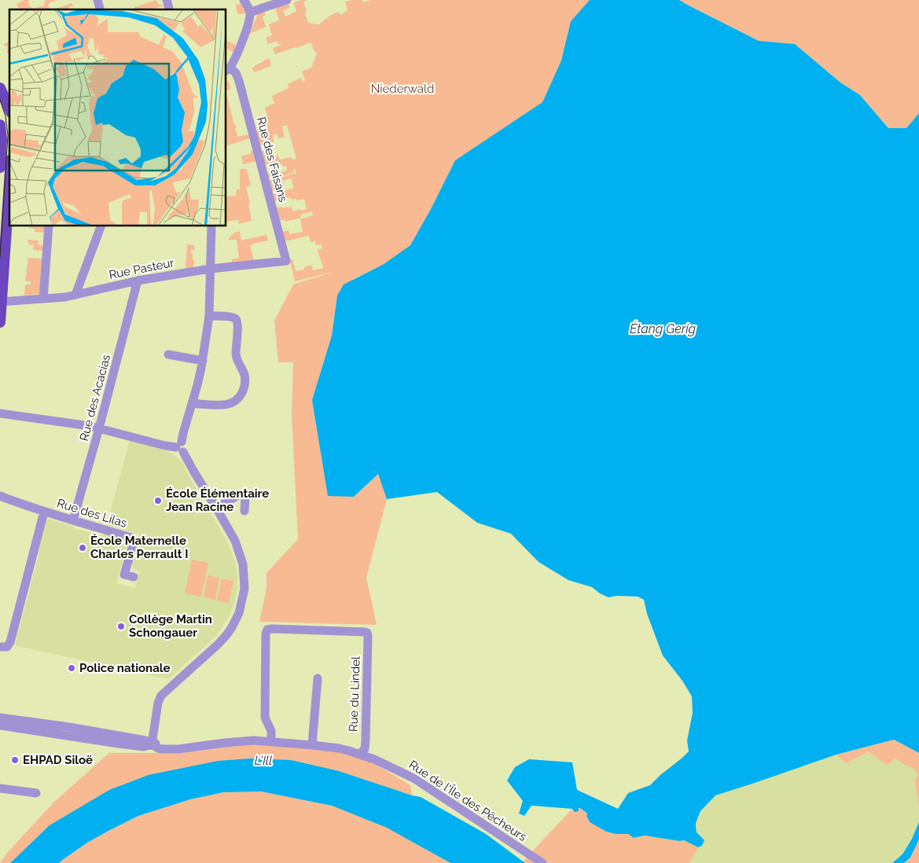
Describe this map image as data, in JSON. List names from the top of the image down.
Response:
{
  "streets": {
    "street": [
      "Rue des Faisans",
      "Rue Pasteur",
      "Rue des Acacias",
      "Rue des Lilas",
      "Rue du Lindel",
      "Rue de l'Île des Pêcheurs"
    ]
  },
  "crossings": [
    ["Rue des Faisans", "Rue Pasteur"],
    ["Rue Pasteur", "Rue des Acacias"],
    ["Rue des Acacias", "Rue des Lilas"],
    ["Rue du Lindel", "Rue de l'Île des Pêcheurs"]
  ],
  "water": ["Étang Gerig", "L'Ill"],
  "parks": ["Niederwald"],
  "places": [
    "École Élémentaire Jean Racine",
    "École Maternelle Charles Perrault I",
    "Collège Martin Schongauer",
    "Police nationale",
    "EHPAD Siloë"
  ]
}
